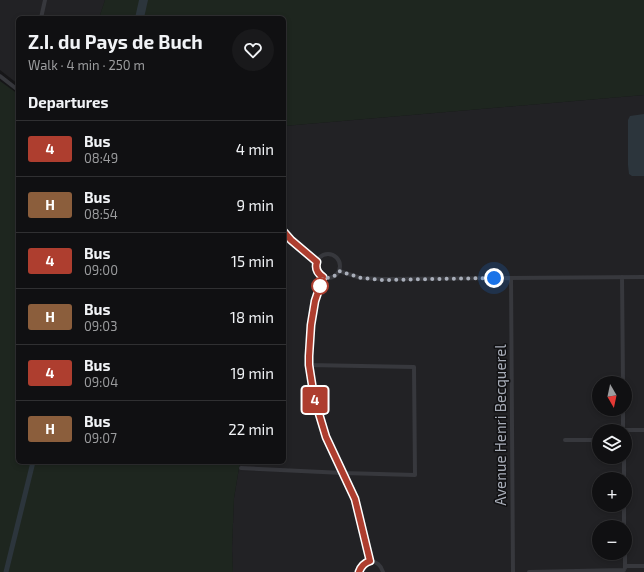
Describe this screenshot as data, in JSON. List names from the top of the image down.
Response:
{
  "streets": {
    "street": ["Avenue Henri Becquerel"]
  },
  "lines": ["bus line 4"],
  "north": "bottom",
  "page": {
    "on_map": "4",
    "heading": [
      ["Z.I. du Pays de Buch", "Walk · 4 min · 250 m"],
      "Departures"
    ],
    "list": [
      {
        "mark": "4",
        "name": "Bus",
        "note": "08:49",
        "value": "4 min"
      },
      {
        "mark": "H",
        "name": "Bus",
        "note": "08:54",
        "value": "9 min"
      },
      {
        "mark": "4",
        "name": "Bus",
        "note": "09:00",
        "value": "15 min"
      },
      {
        "mark": "H",
        "name": "Bus",
        "note": "09:03",
        "value": "18 min"
      },
      {
        "mark": "4",
        "name": "Bus",
        "note": "09:04",
        "value": "19 min"
      },
      {
        "mark": "H",
        "name": "Bus",
        "note": "09:07",
        "value": "22 min"
      }
    ],
    "map_buttons": ["+", "−"]
  }
}
